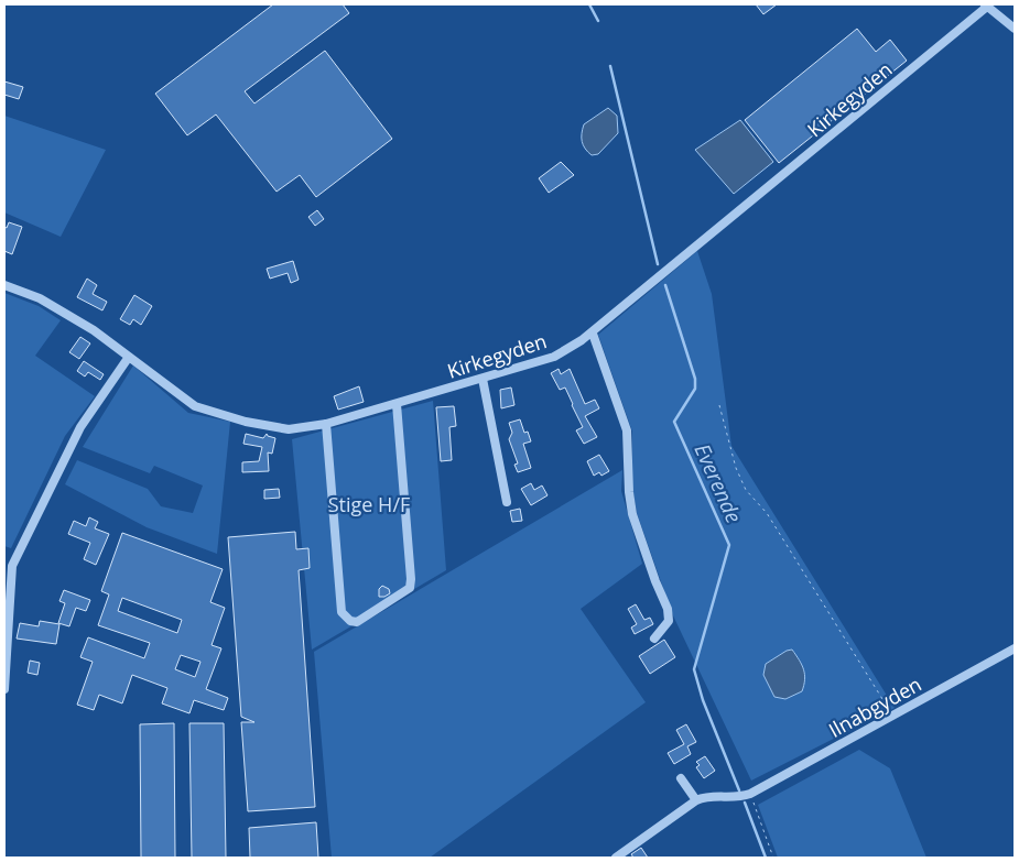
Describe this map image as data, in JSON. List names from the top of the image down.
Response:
{
  "streets": {
    "street": ["Kirkegyden", "Ilnabgyden"]
  },
  "water": ["Everende"],
  "parks": ["Stige H/F"]
}
